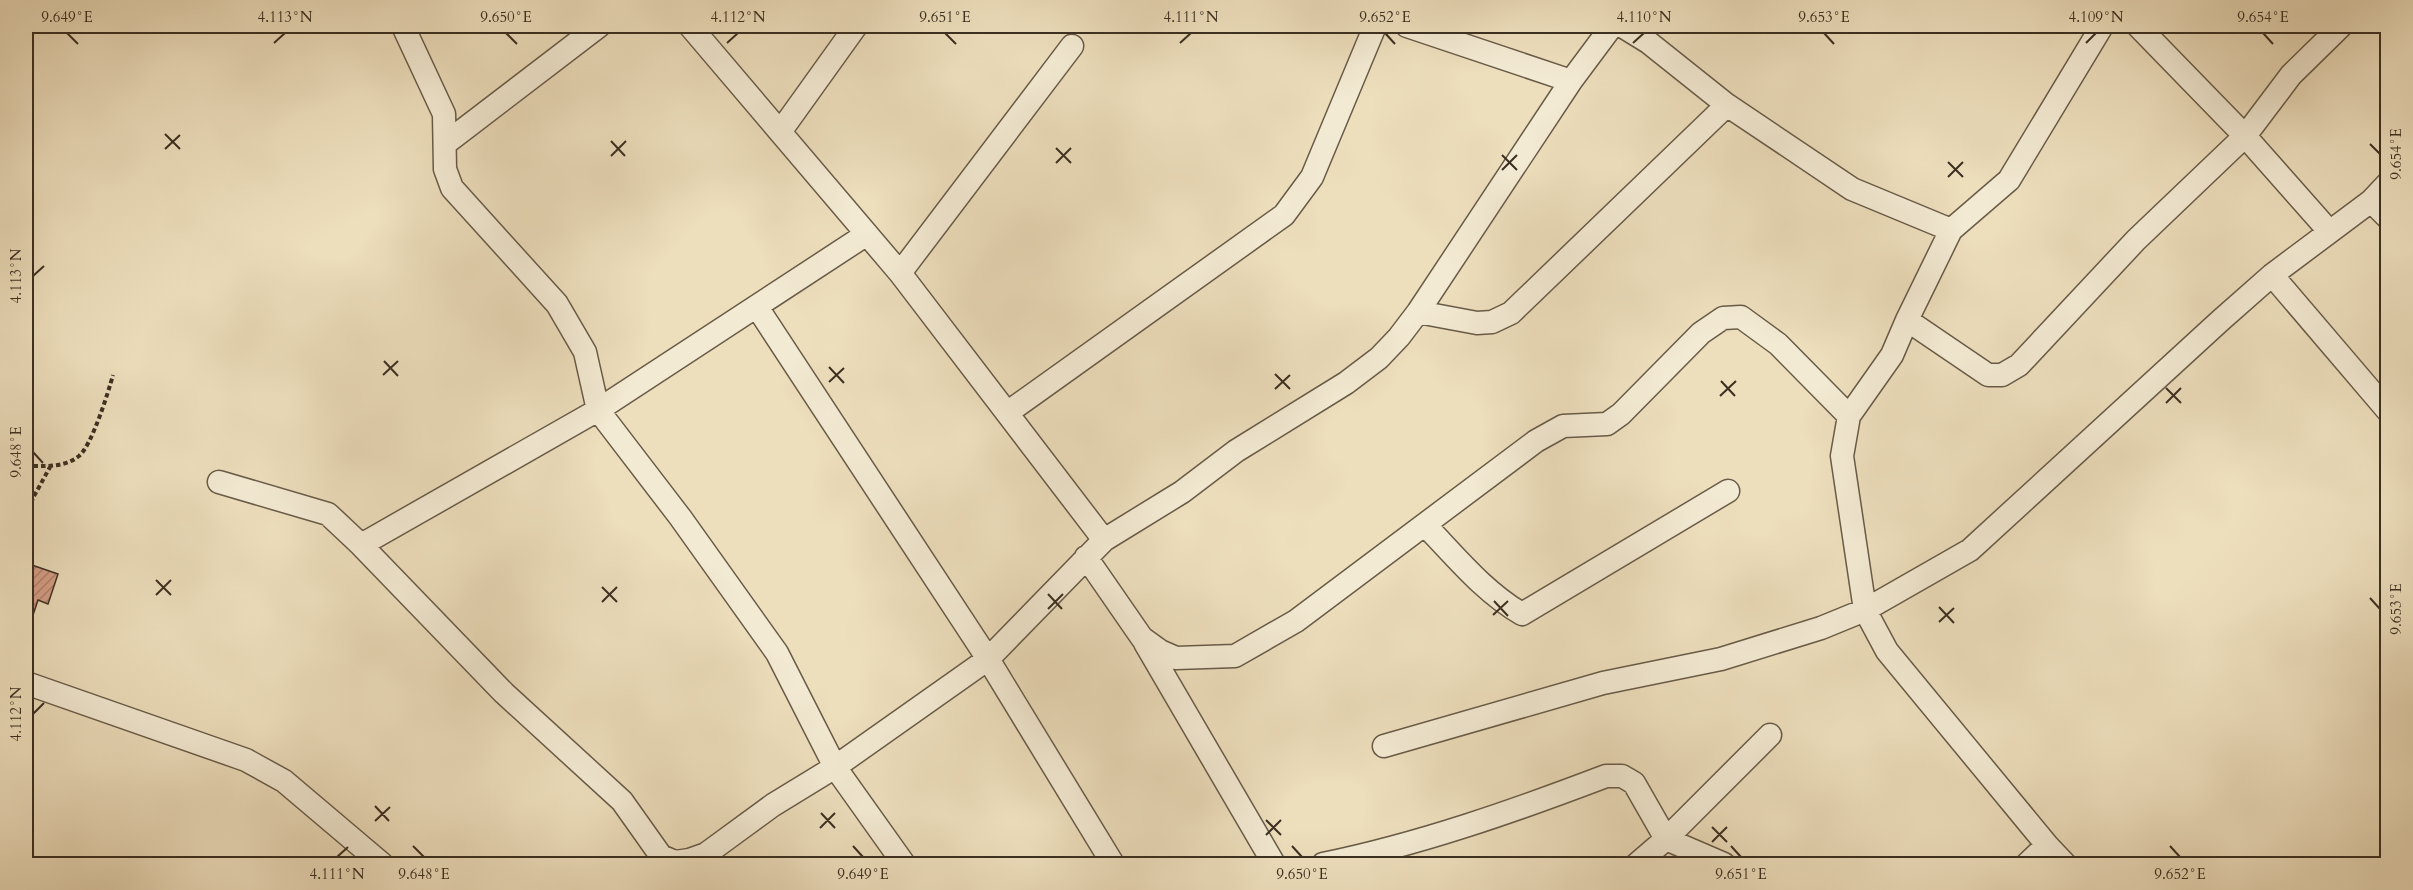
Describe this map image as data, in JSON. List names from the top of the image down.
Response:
{
  "coordinates": [
    "9.649°E",
    "4.113°N",
    "9.650°E",
    "4.112°N",
    "9.651°E",
    "4.111°N",
    "9.652°E",
    "4.110°N",
    "9.653°E",
    "4.109°N",
    "9.654°E",
    "9.648°E"
  ]
}
